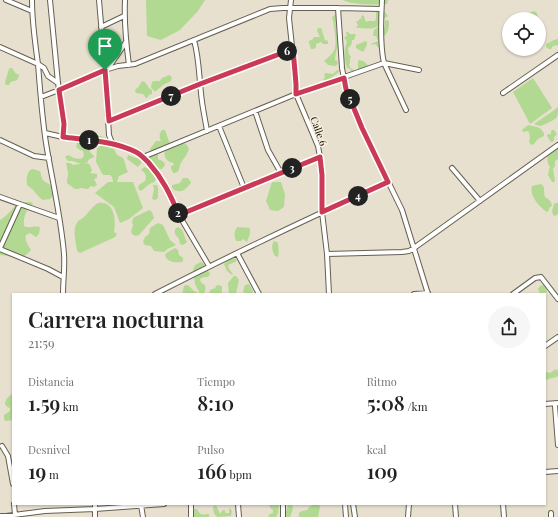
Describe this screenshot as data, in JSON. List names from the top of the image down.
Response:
{
  "streets": {
    "street": ["Calle 6"]
  },
  "page": {
    "pins": [
      "6",
      "7",
      "5",
      "1",
      "3",
      "4",
      "2"
    ],
    "heading": ["Carrera nocturna", "21:59"],
    "stats": [
      ["Distancia", "1.59 km"],
      ["Tiempo", "8:10"],
      ["Ritmo", "5:08 /km"],
      ["Desnivel", "19 m"],
      ["Pulso", "166 bpm"],
      ["kcal", "109"]
    ]
  }
}
